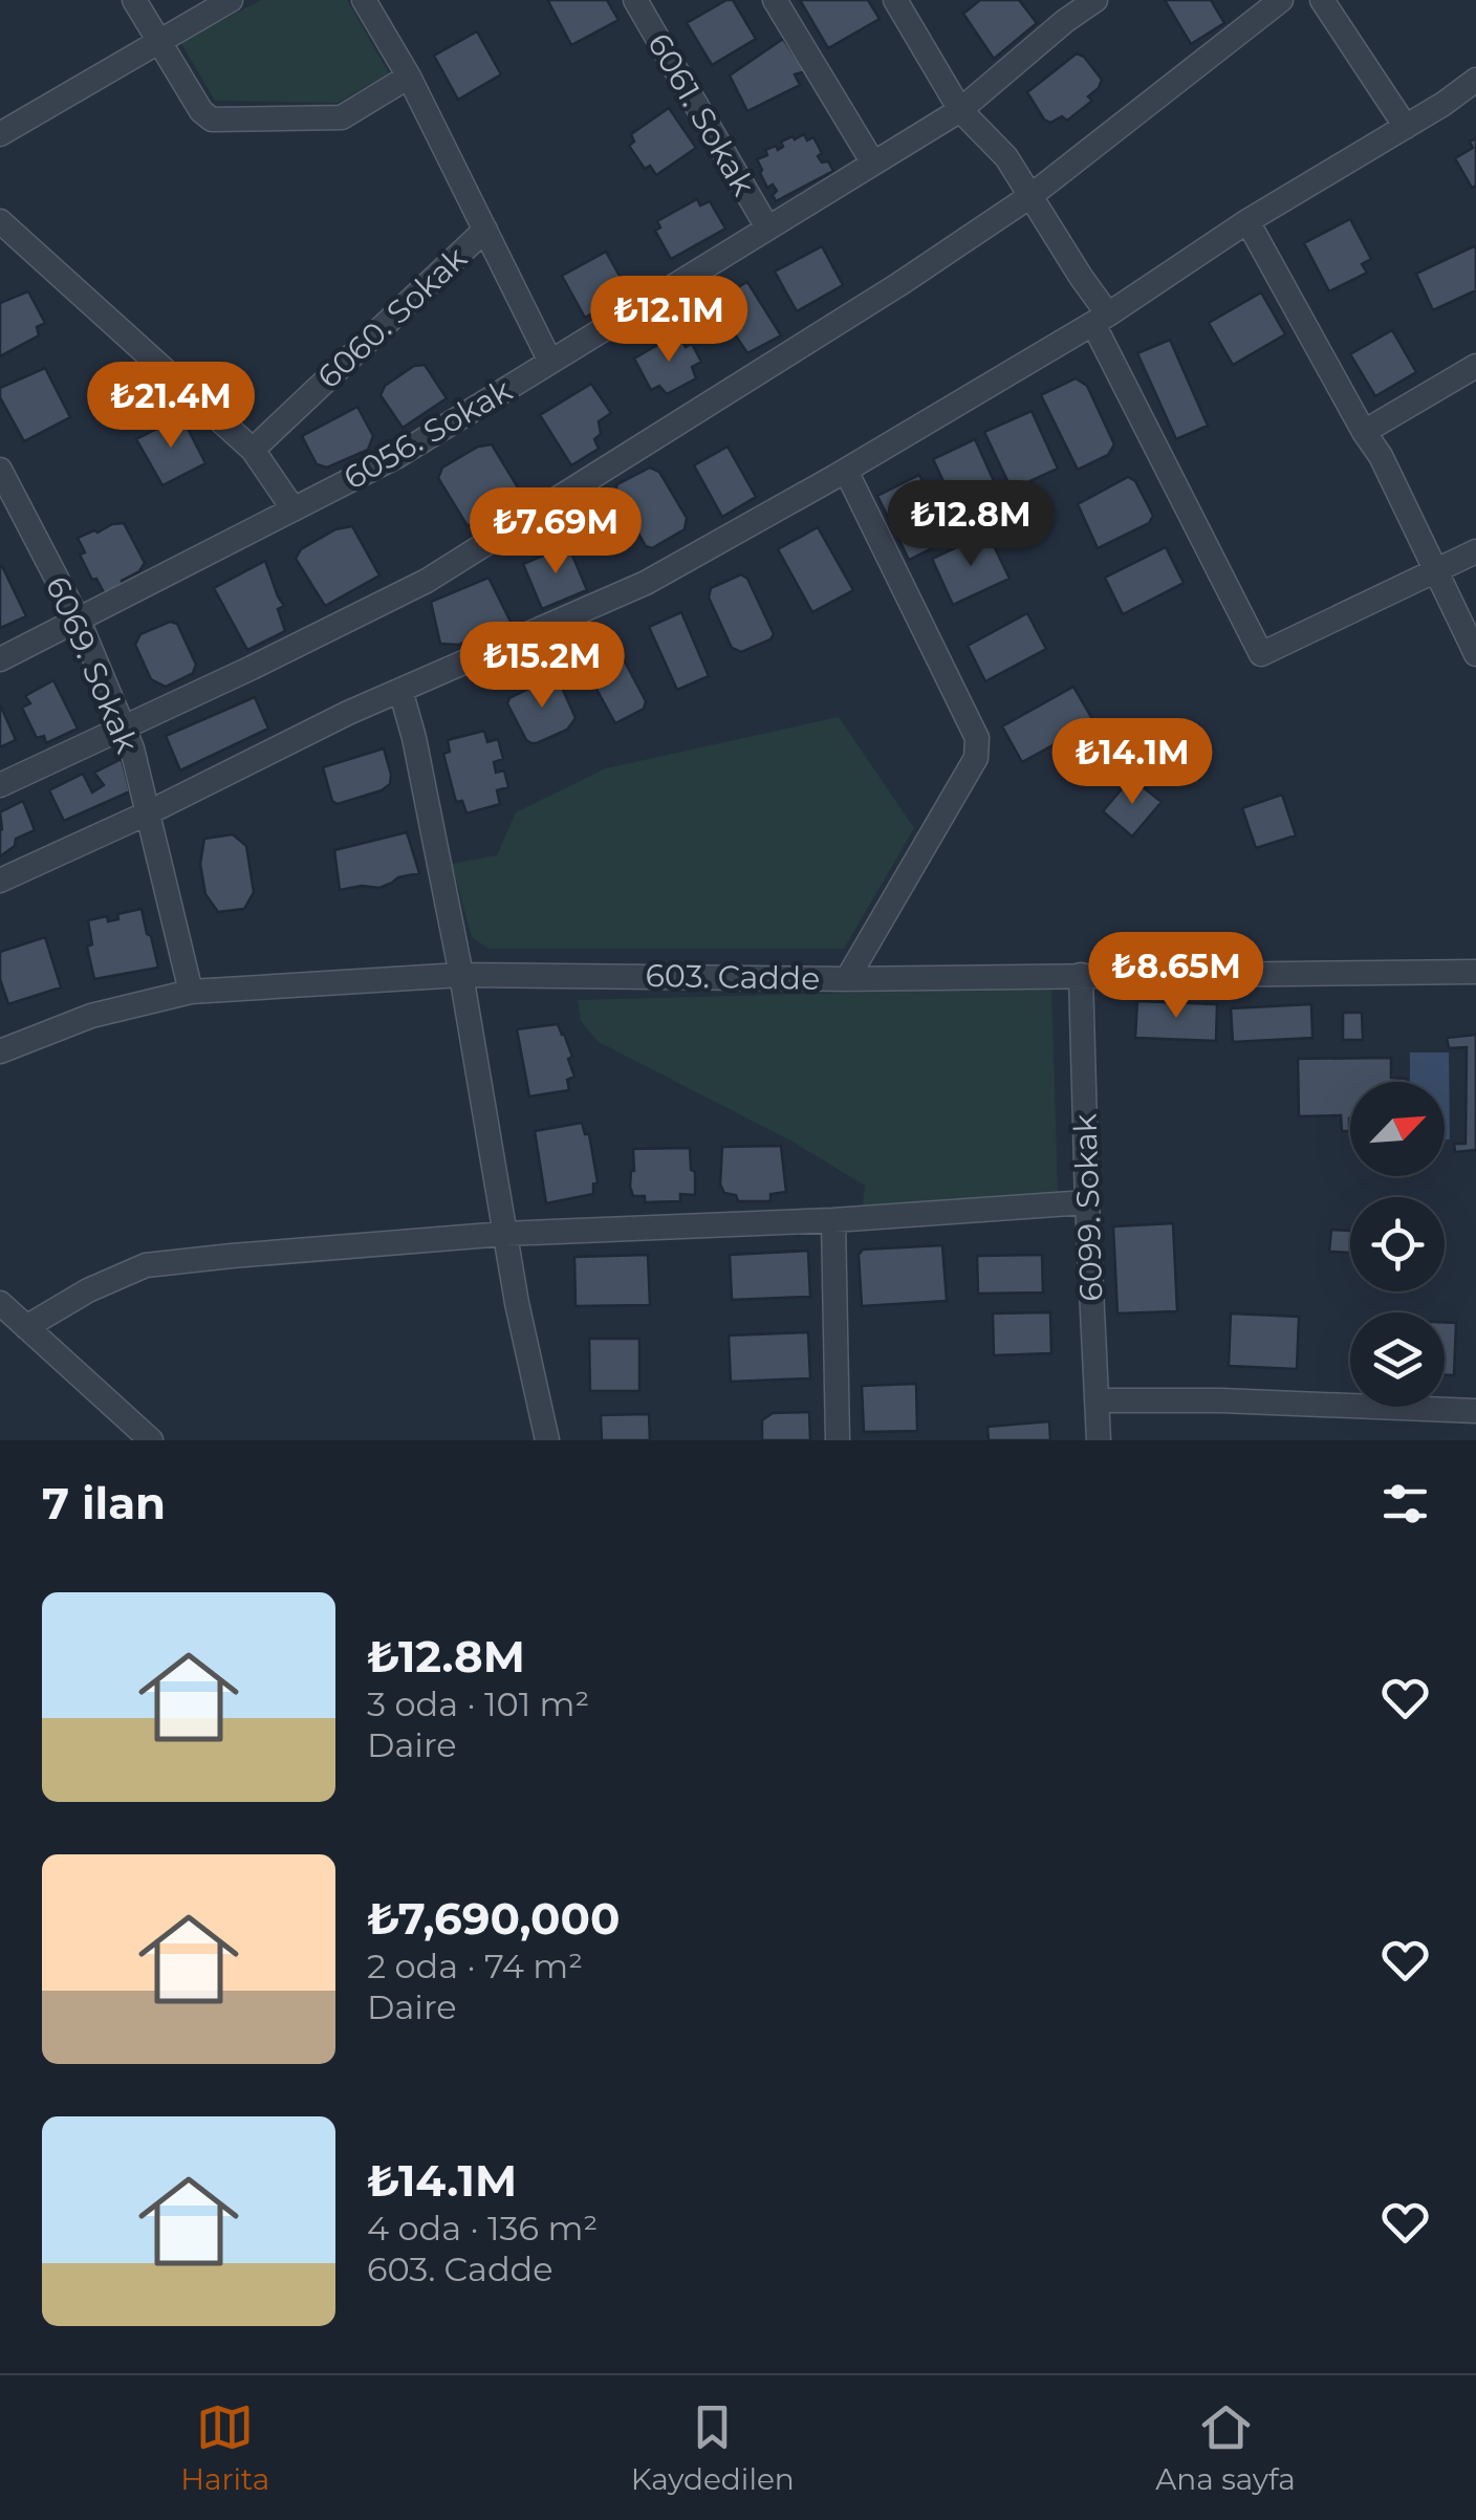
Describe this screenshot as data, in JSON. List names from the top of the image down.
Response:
{
  "streets": {
    "street": [
      "6061. Sokak",
      "6060. Sokak",
      "6056. Sokak",
      "6069. Sokak",
      "603. Cadde",
      "6099. Sokak"
    ]
  },
  "crossings": [
    ["6061. Sokak", "6056. Sokak"],
    ["6056. Sokak", "6069. Sokak"],
    ["6069. Sokak", "603. Cadde"],
    ["603. Cadde", "6099. Sokak"]
  ],
  "north": "top right",
  "page": {
    "price": [
      "₺12.1M",
      "₺21.4M",
      "₺12.8M",
      "₺7.69M",
      "₺15.2M",
      "₺14.1M",
      "₺8.65M"
    ],
    "heading": "7 ilan",
    "list": [
      {
        "name": "₺12.8M",
        "note": "3 oda · 101 m² · Daire"
      },
      {
        "name": "₺7,690,000",
        "note": "2 oda · 74 m² · Daire"
      },
      {
        "name": "₺14.1M",
        "note": "4 oda · 136 m² · 603. Cadde"
      }
    ],
    "tabs": ["Harita", "Kaydedilen", "Ana sayfa"]
  }
}
